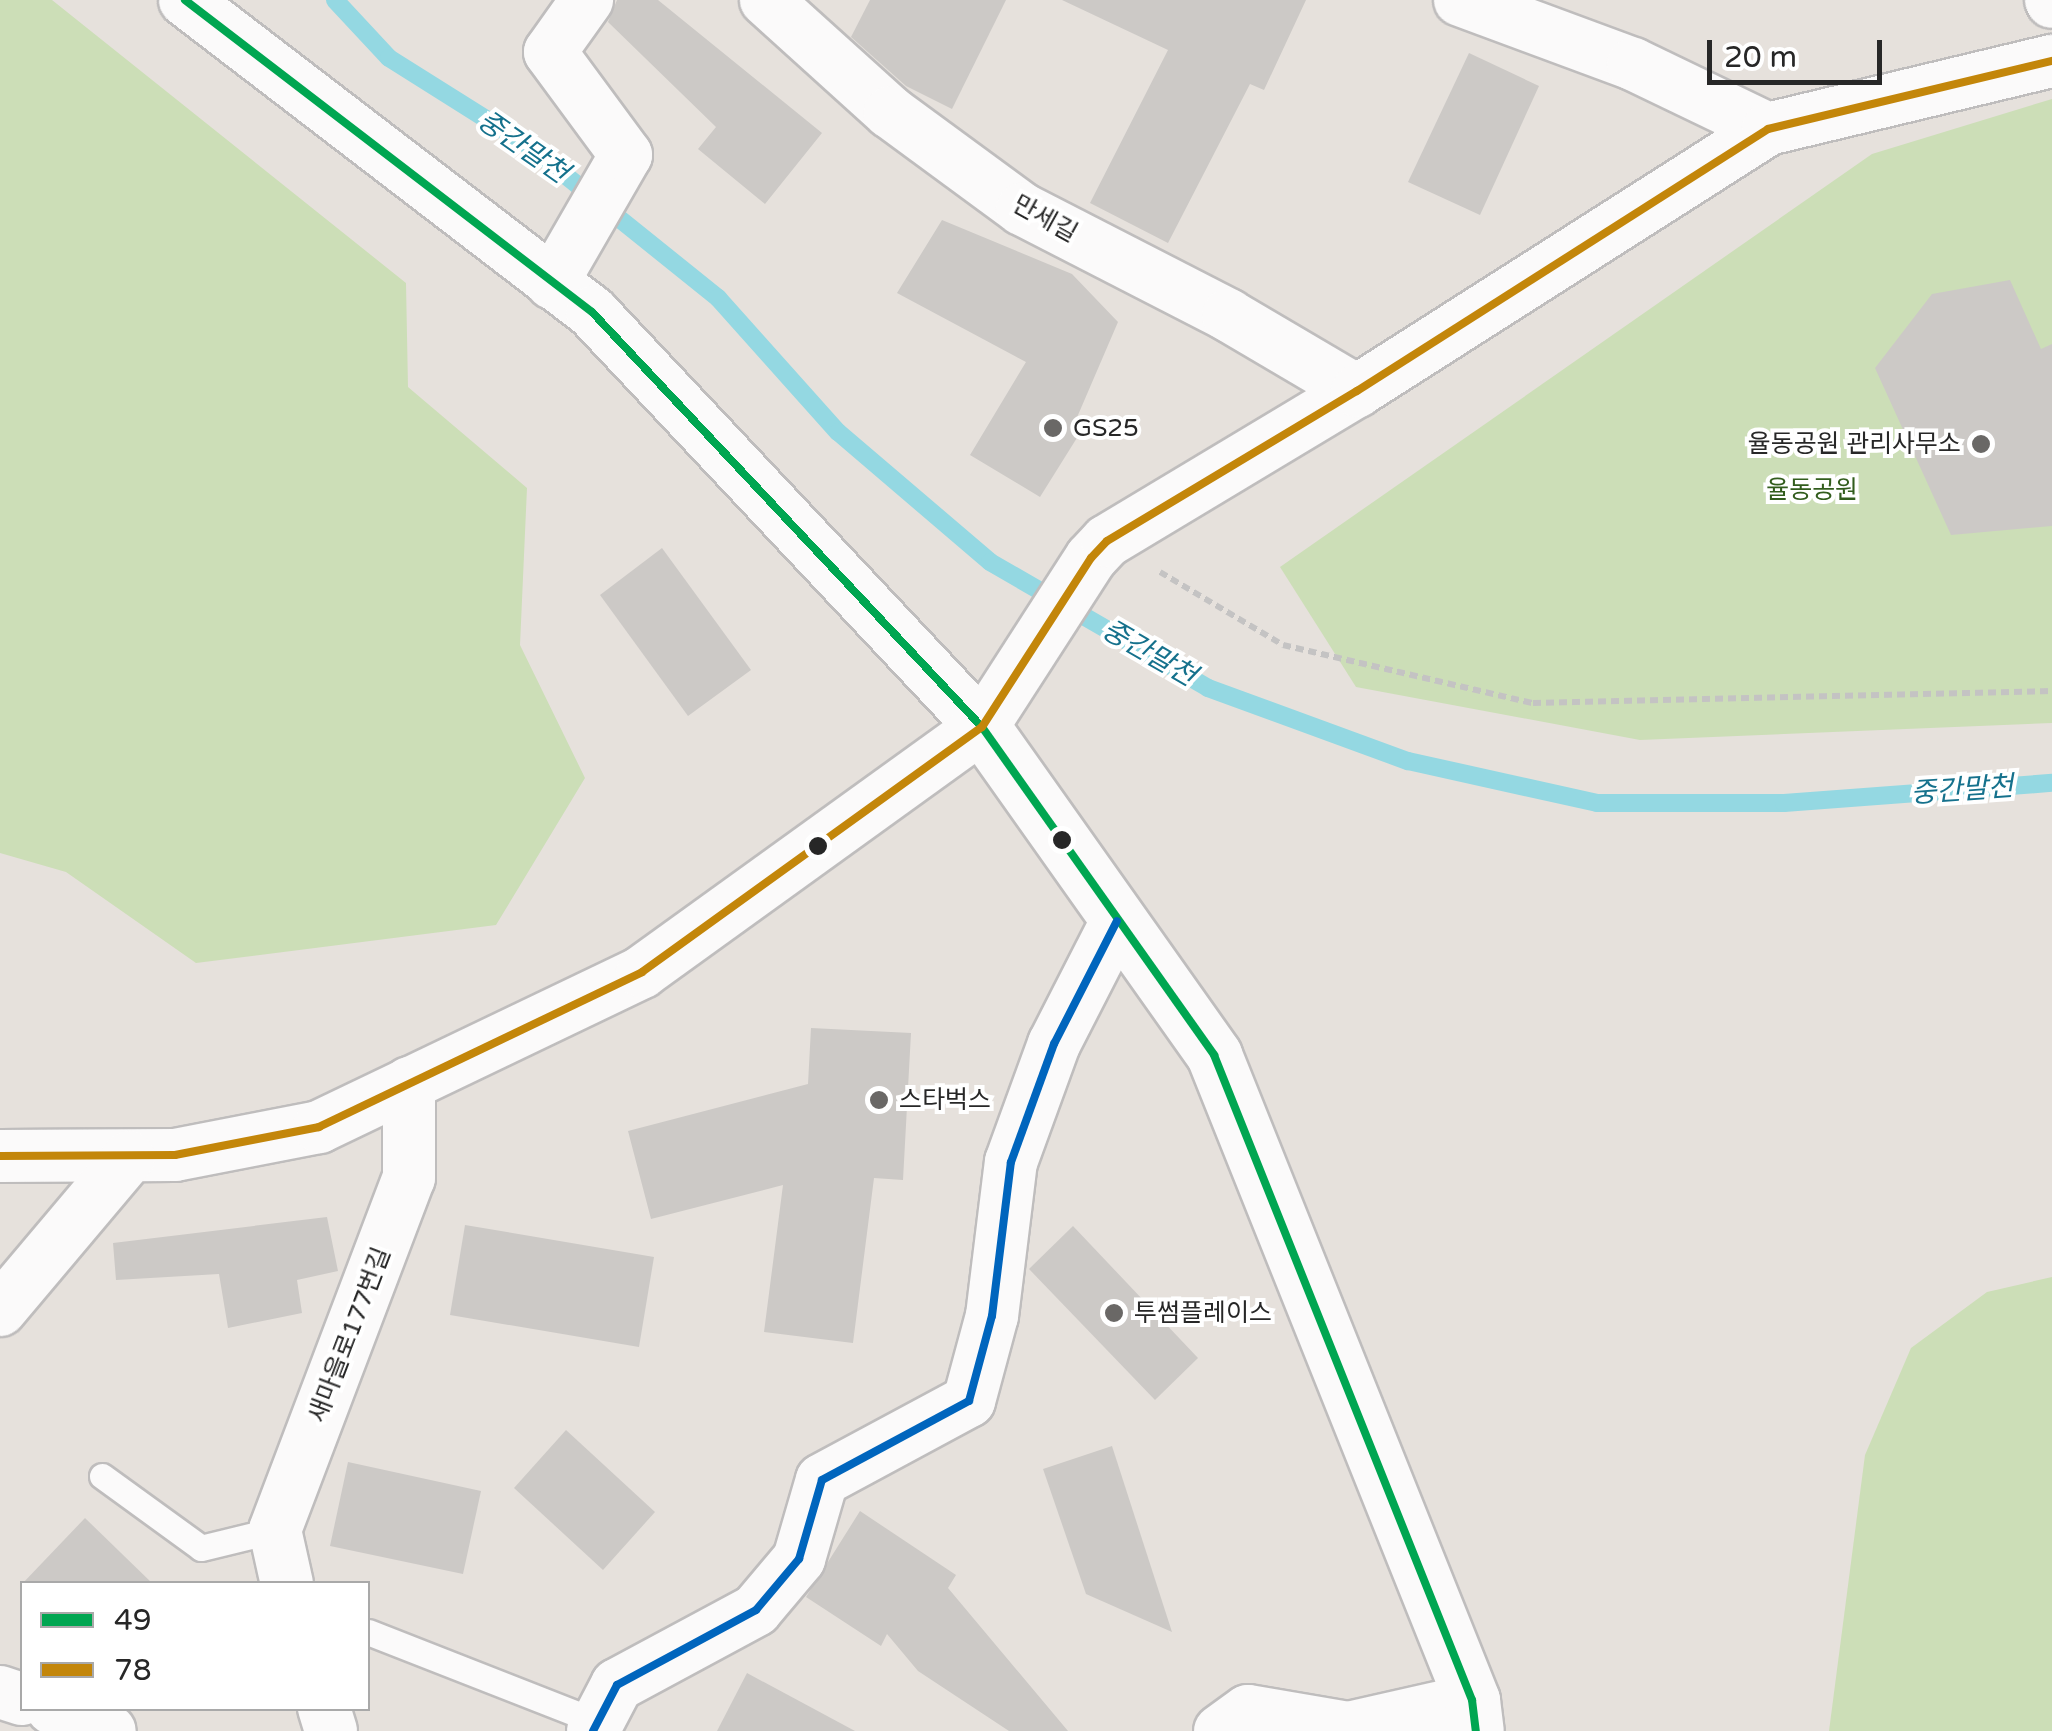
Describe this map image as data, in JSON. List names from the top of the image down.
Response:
{
  "streets": {
    "street": ["만세길", "새마을로177번길"]
  },
  "water": ["중간말천"],
  "parks": ["율동공원"],
  "places": [
    "GS25",
    "율동공원 관리사무소",
    "스타벅스",
    "투썸플레이스"
  ],
  "lines": ["transit line 49", "transit line 78"],
  "legend": ["49", "78"],
  "scale_bar": "20 m"
}
